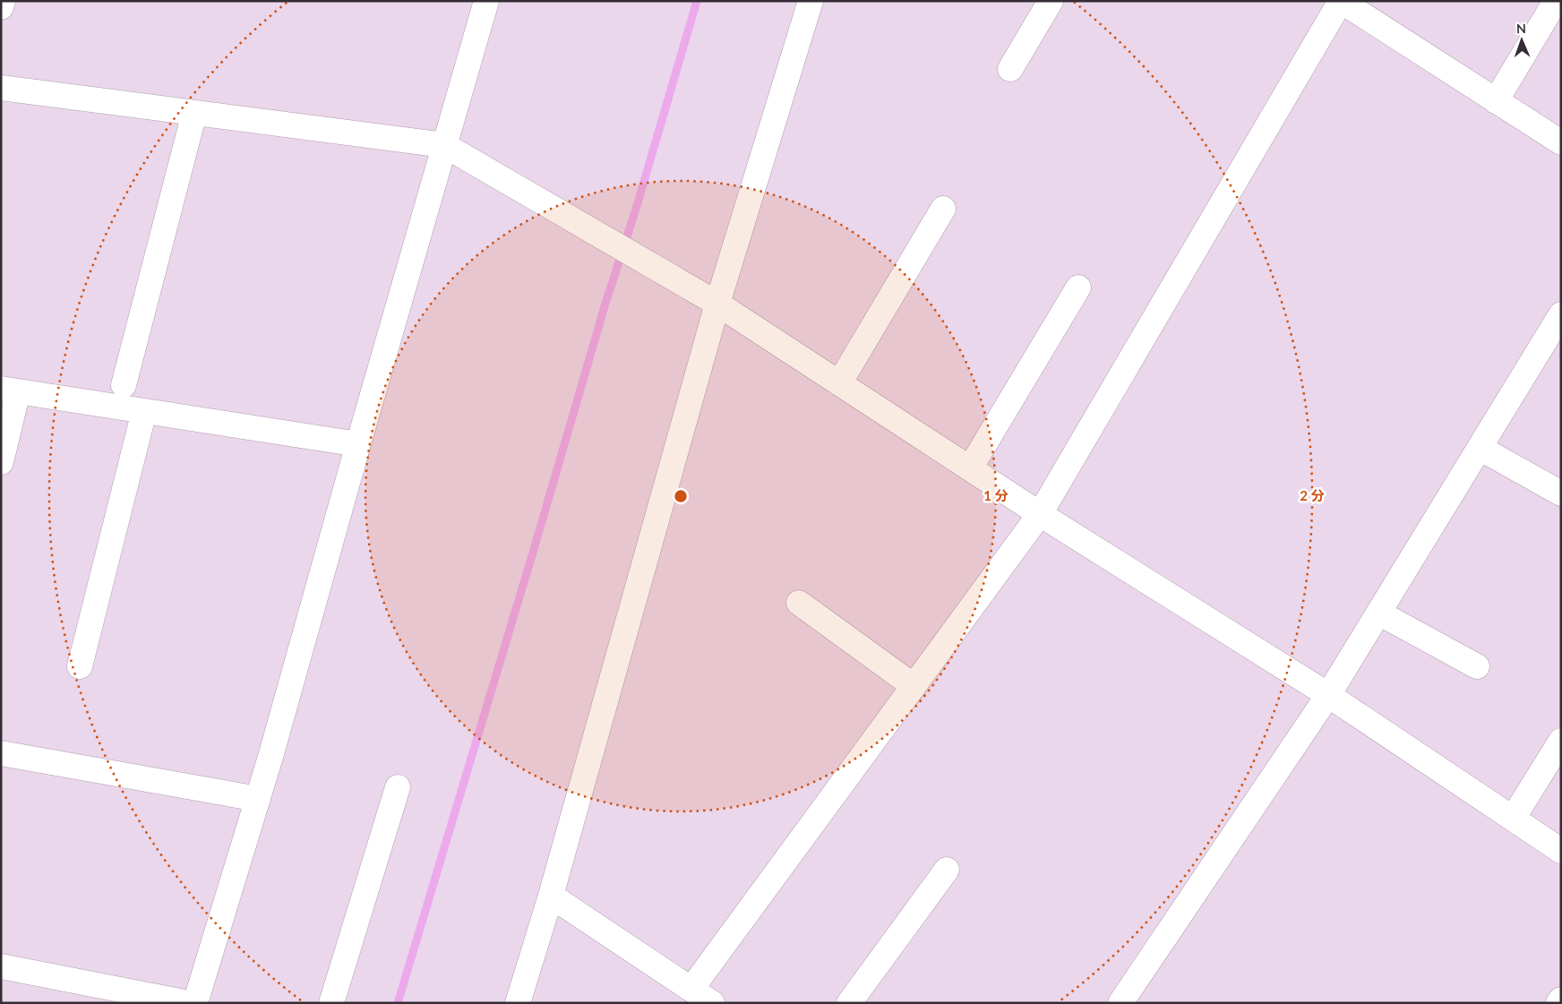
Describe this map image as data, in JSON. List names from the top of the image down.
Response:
{
  "north": "top",
  "rings": ["1 分", "2 分"]
}
